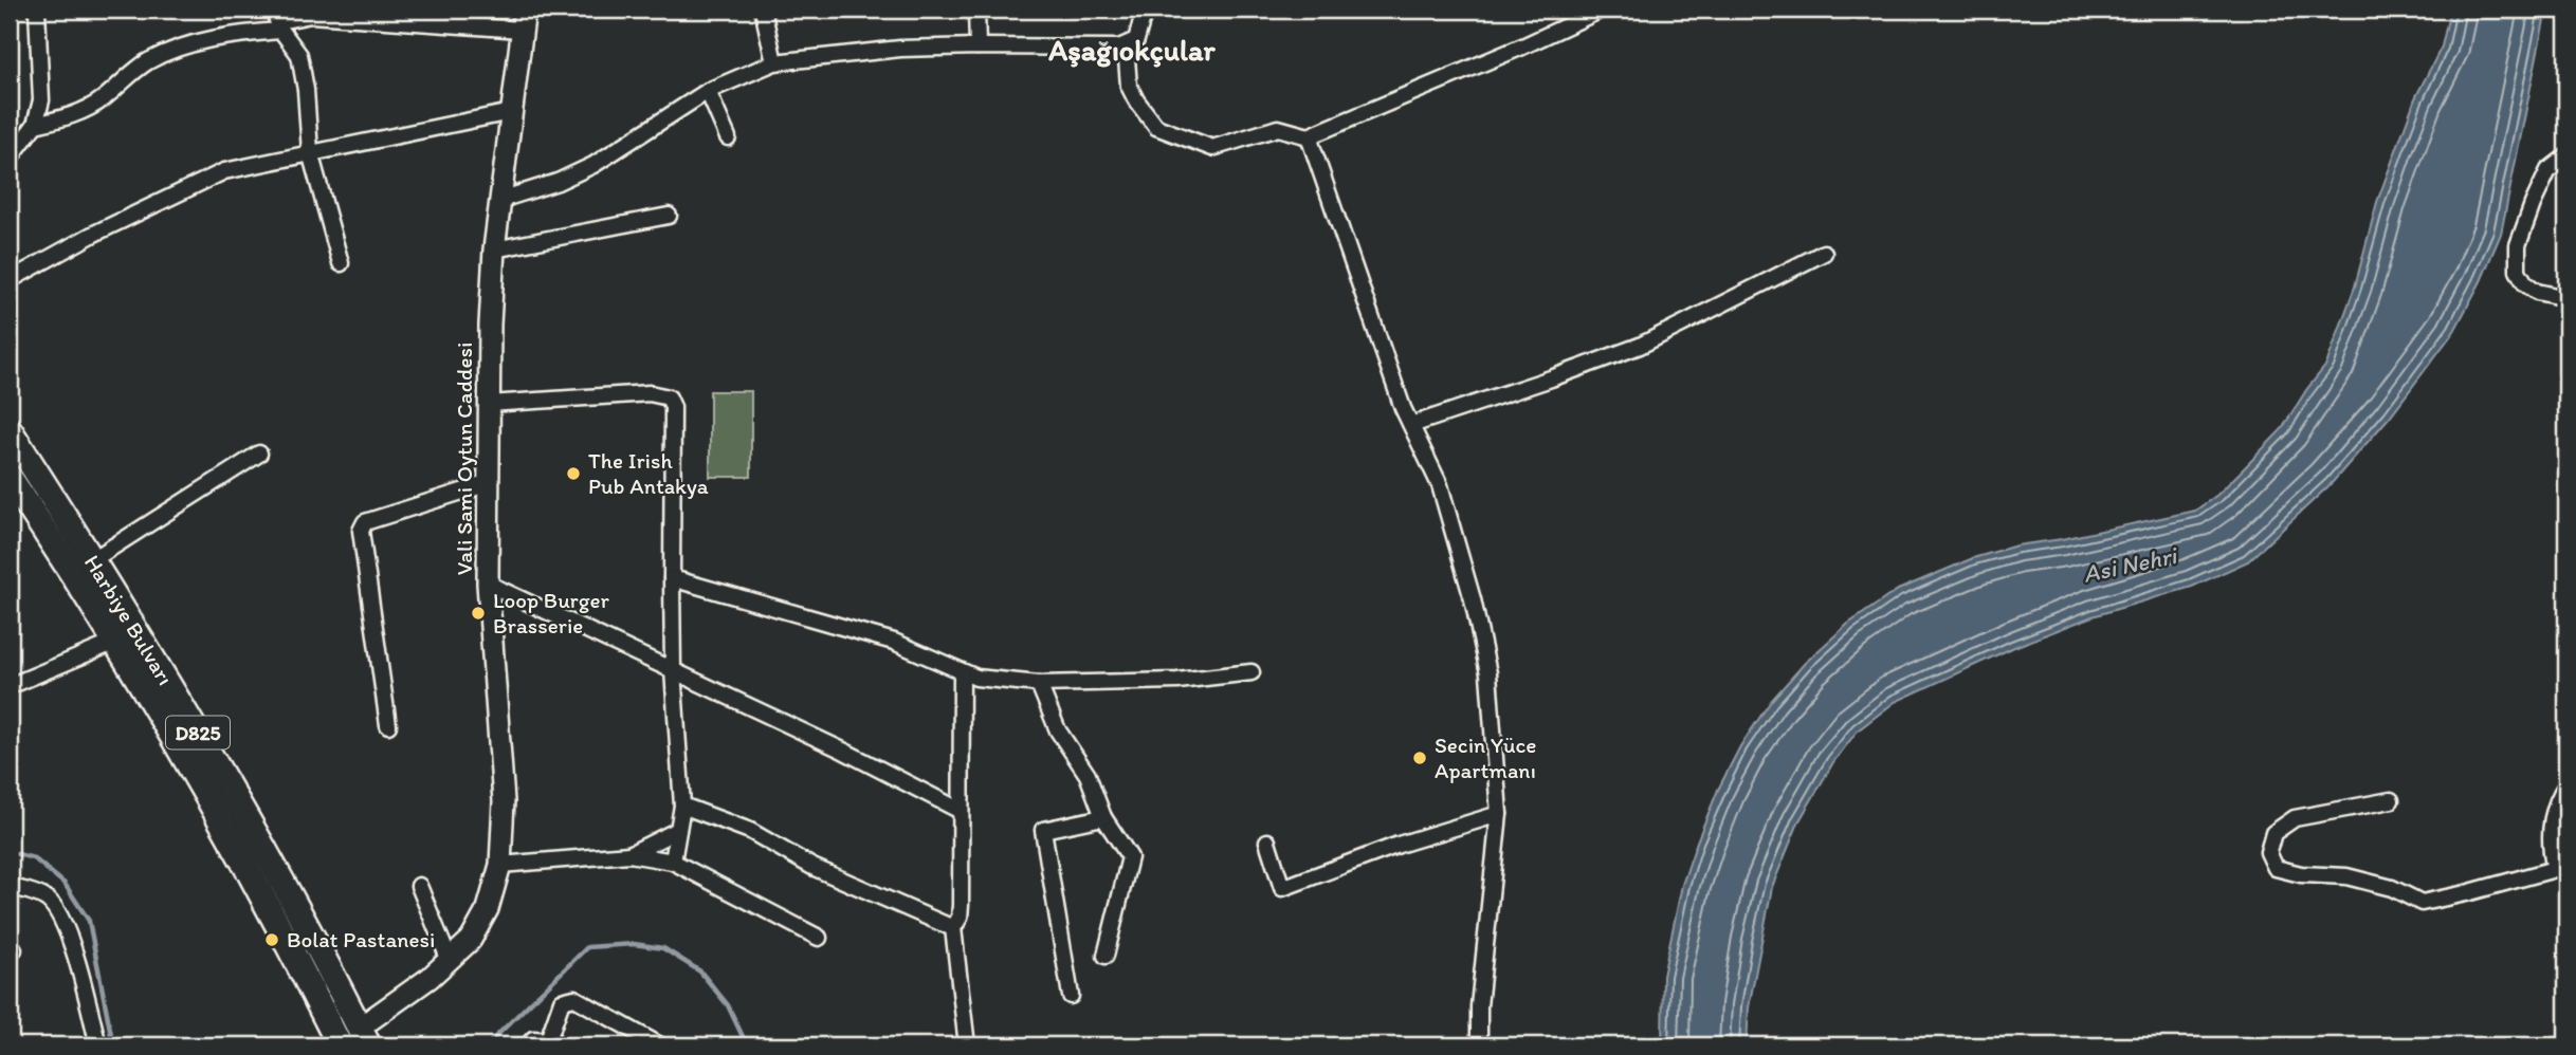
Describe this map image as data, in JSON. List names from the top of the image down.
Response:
{
  "streets": {
    "main road": ["Harbiye Bulvarı", "D825"],
    "street": ["Vali Sami Oytun Caddesi"]
  },
  "crossings": [
    ["Vali Sami Oytun Caddesi", "Harbiye Bulvarı"]
  ],
  "districts": ["Aşağıokçular"],
  "water": ["Asi Nehri"],
  "places": [
    "The Irish Pub Antakya",
    "Loop Burger Brasserie",
    "Secin Yüce Apartmanı",
    "Bolat Pastanesi"
  ]
}
